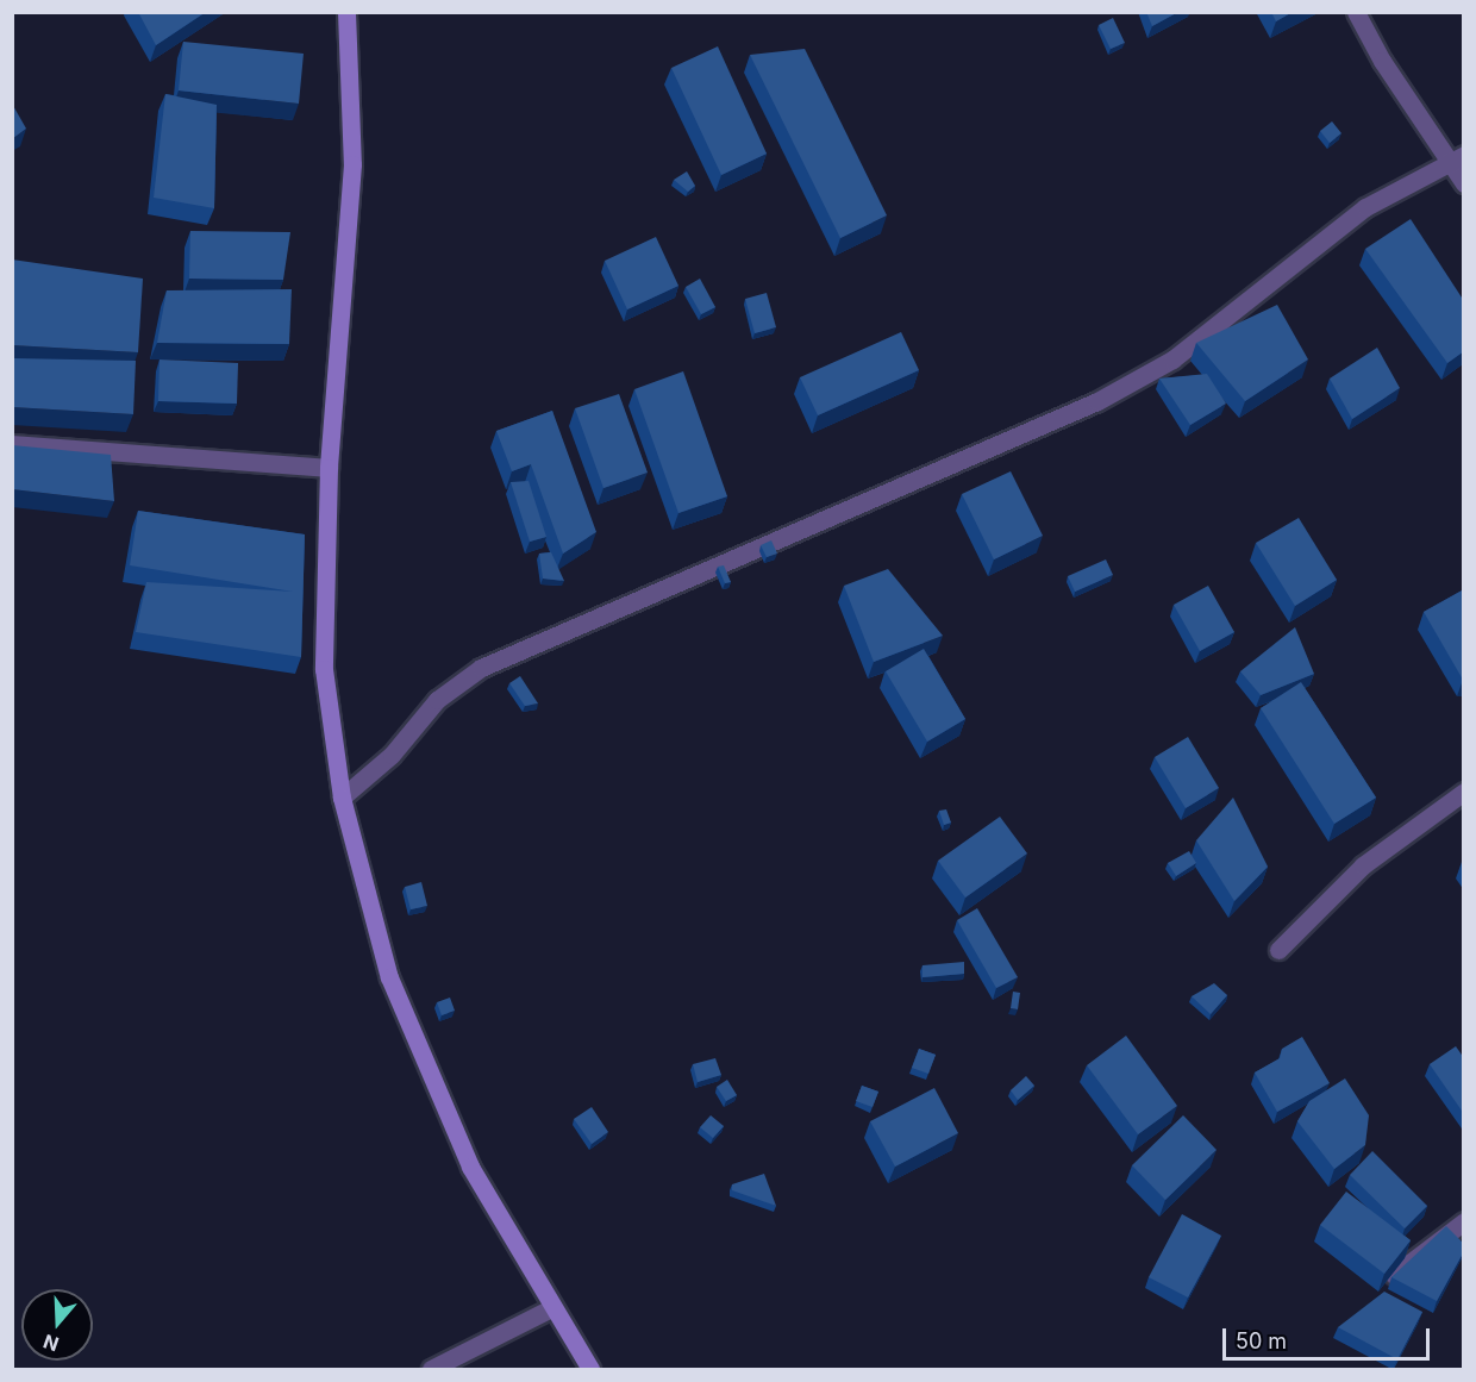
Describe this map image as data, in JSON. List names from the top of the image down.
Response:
{
  "scale_bar": "50 m",
  "north": "bottom"
}
